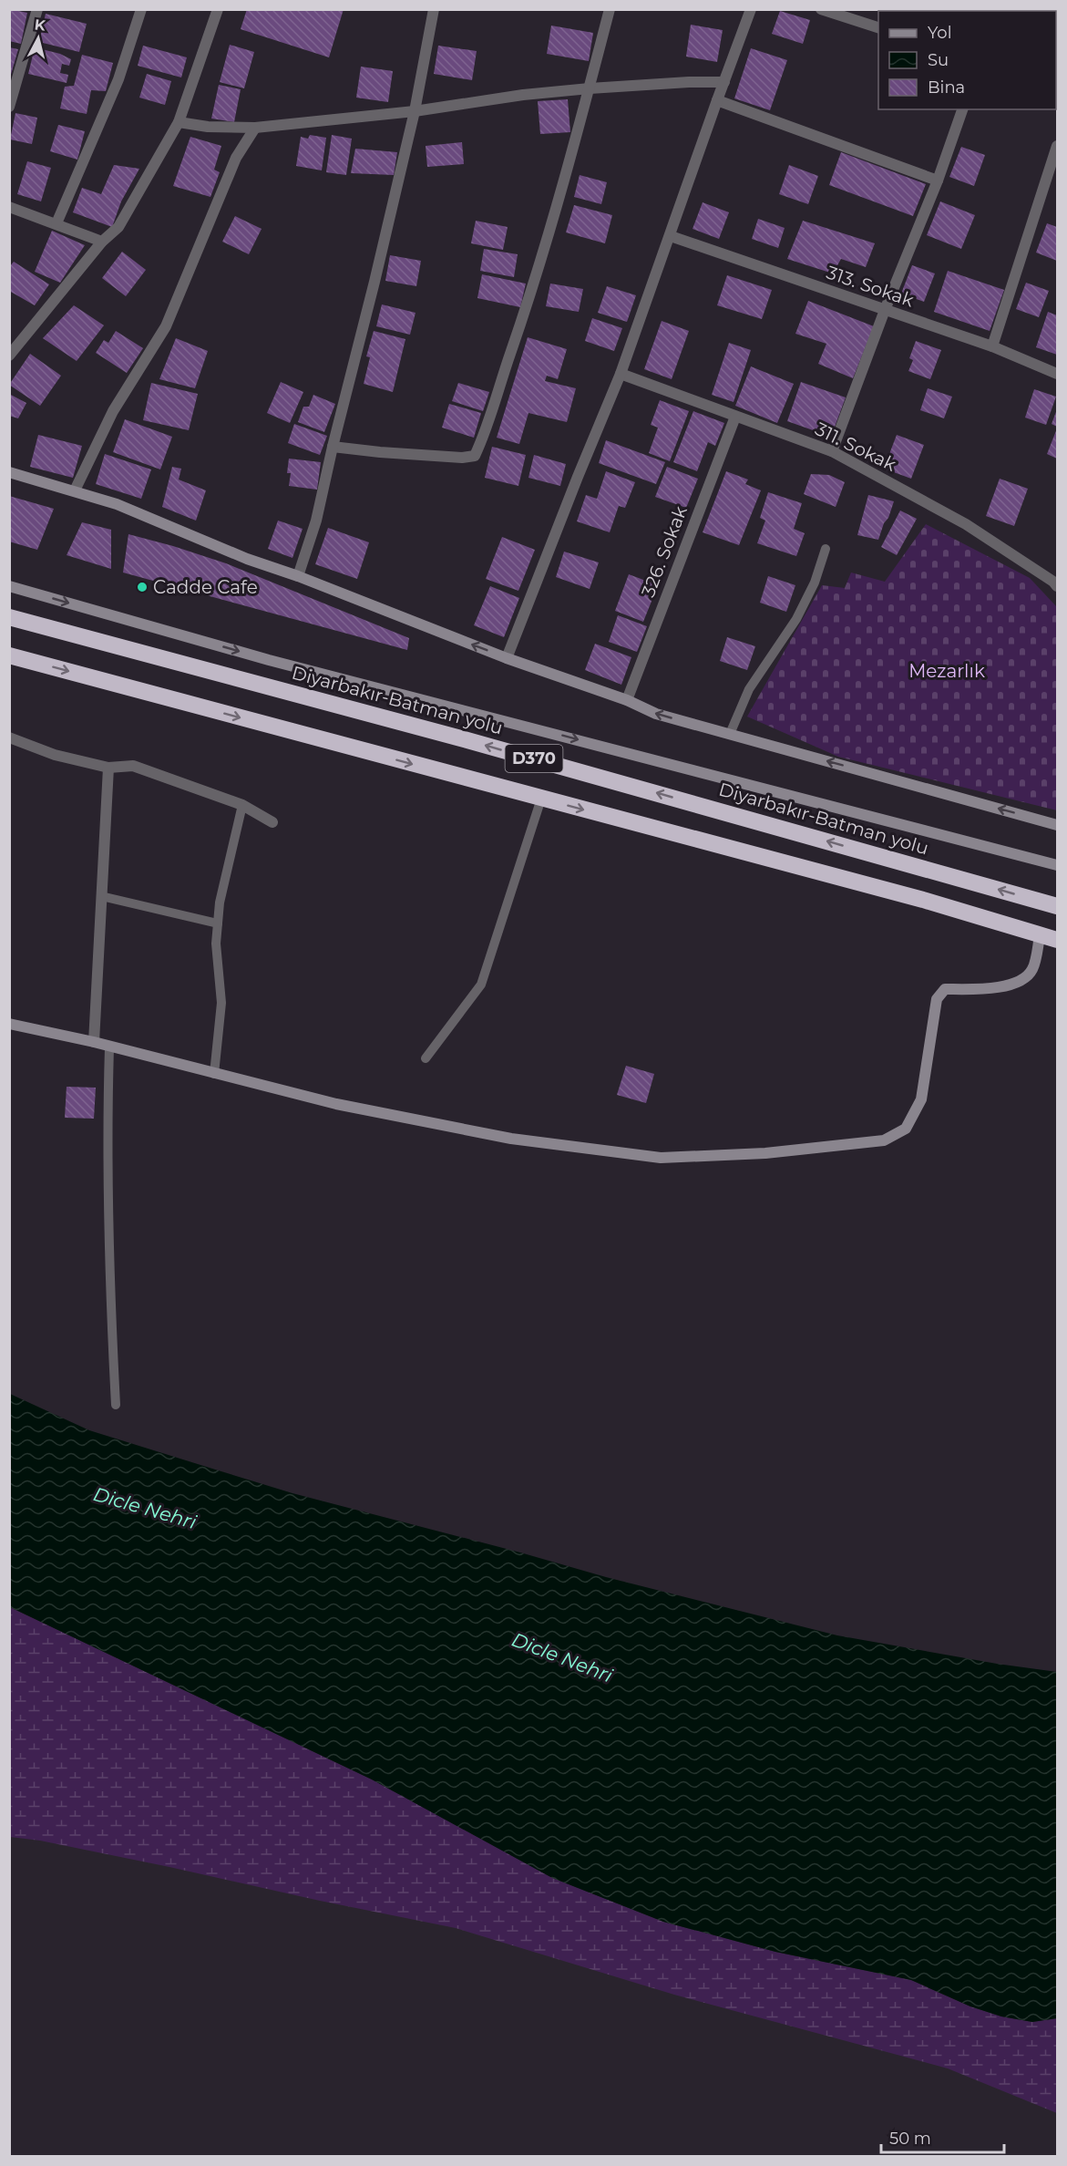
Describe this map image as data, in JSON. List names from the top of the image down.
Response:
{
  "streets": {
    "highway": ["Diyarbakır-Batman yolu", "D370"],
    "street": ["313. Sokak", "311. Sokak", "326. Sokak"]
  },
  "crossings": [
    ["311. Sokak", "326. Sokak"]
  ],
  "water": ["Dicle Nehri"],
  "parks": ["Mezarlık"],
  "places": ["Cadde Cafe"],
  "legend": ["Yol", "Su", "Bina"],
  "scale_bar": "50 m",
  "north": "top"
}
